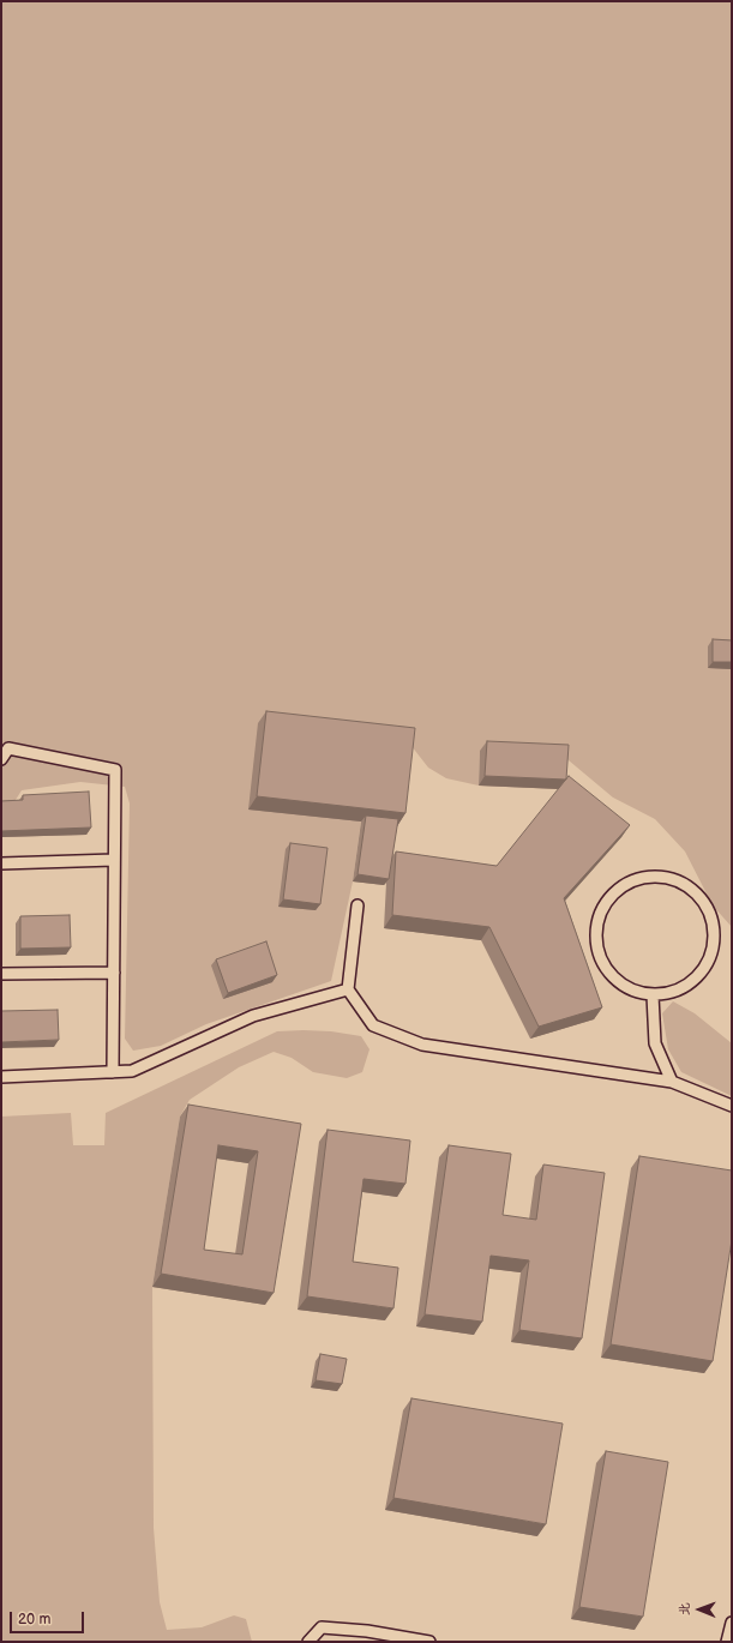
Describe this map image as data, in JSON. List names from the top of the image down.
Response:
{
  "scale_bar": "20 m",
  "north": "left"
}
